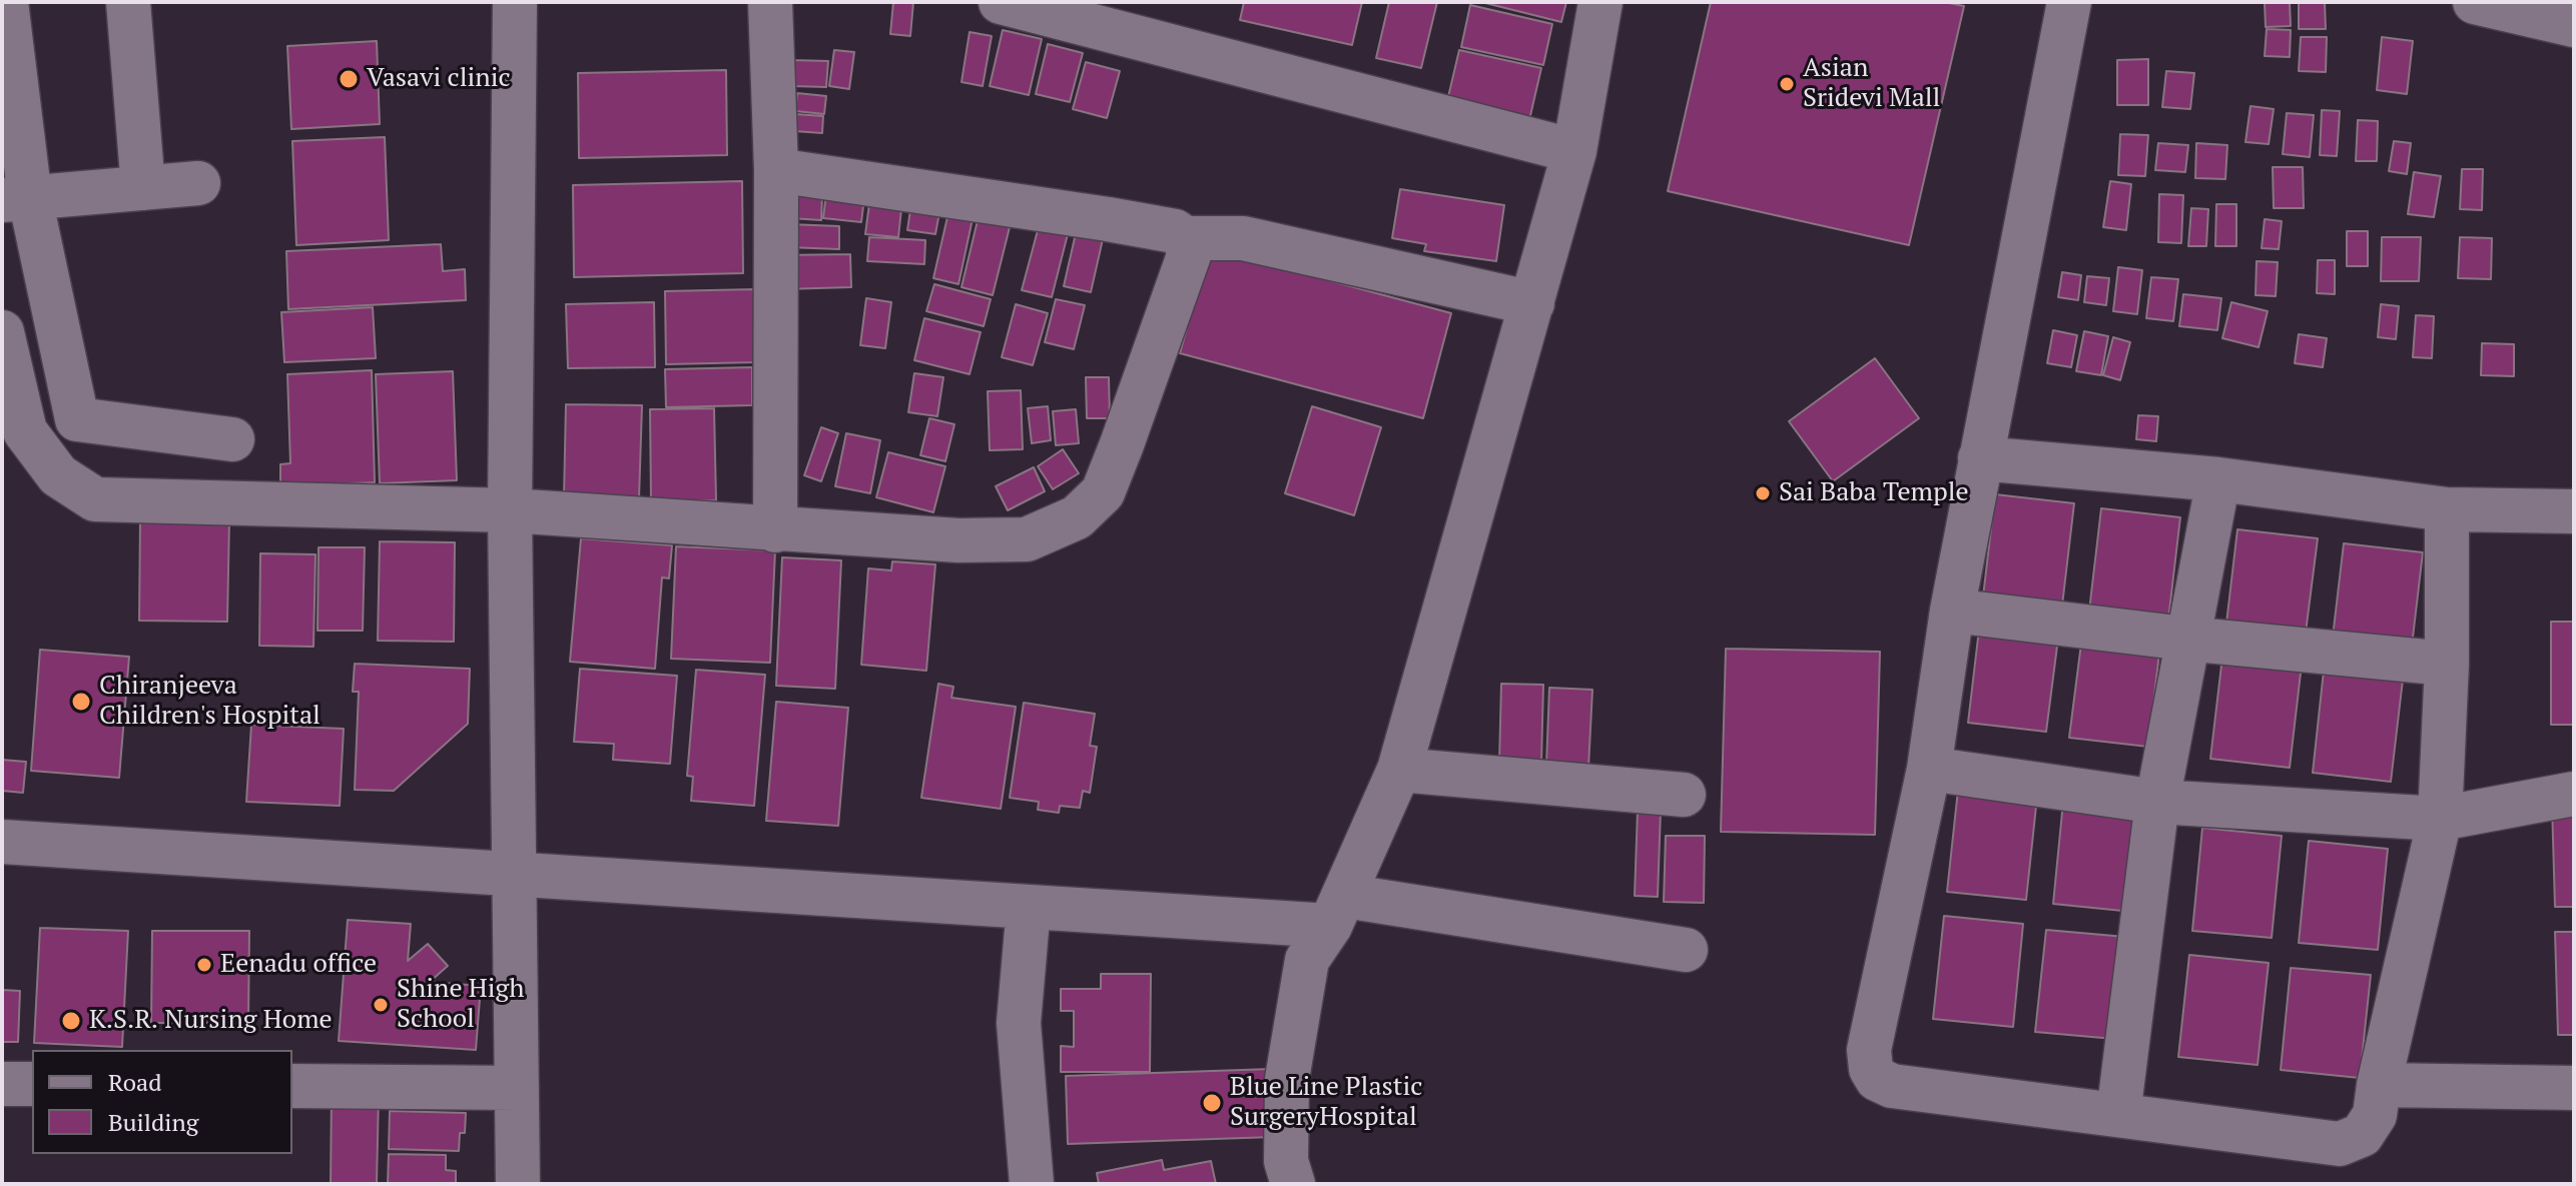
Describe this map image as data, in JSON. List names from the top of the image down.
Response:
{
  "places": [
    "Vasavi clinic",
    "Asian Sridevi Mall",
    "Sai Baba Temple",
    "Chiranjeeva Children's Hospital",
    "Eenadu office",
    "Shine High School",
    "K.S.R. Nursing Home",
    "Blue Line Plastic SurgeryHospital"
  ],
  "legend": ["Road", "Building"]
}
